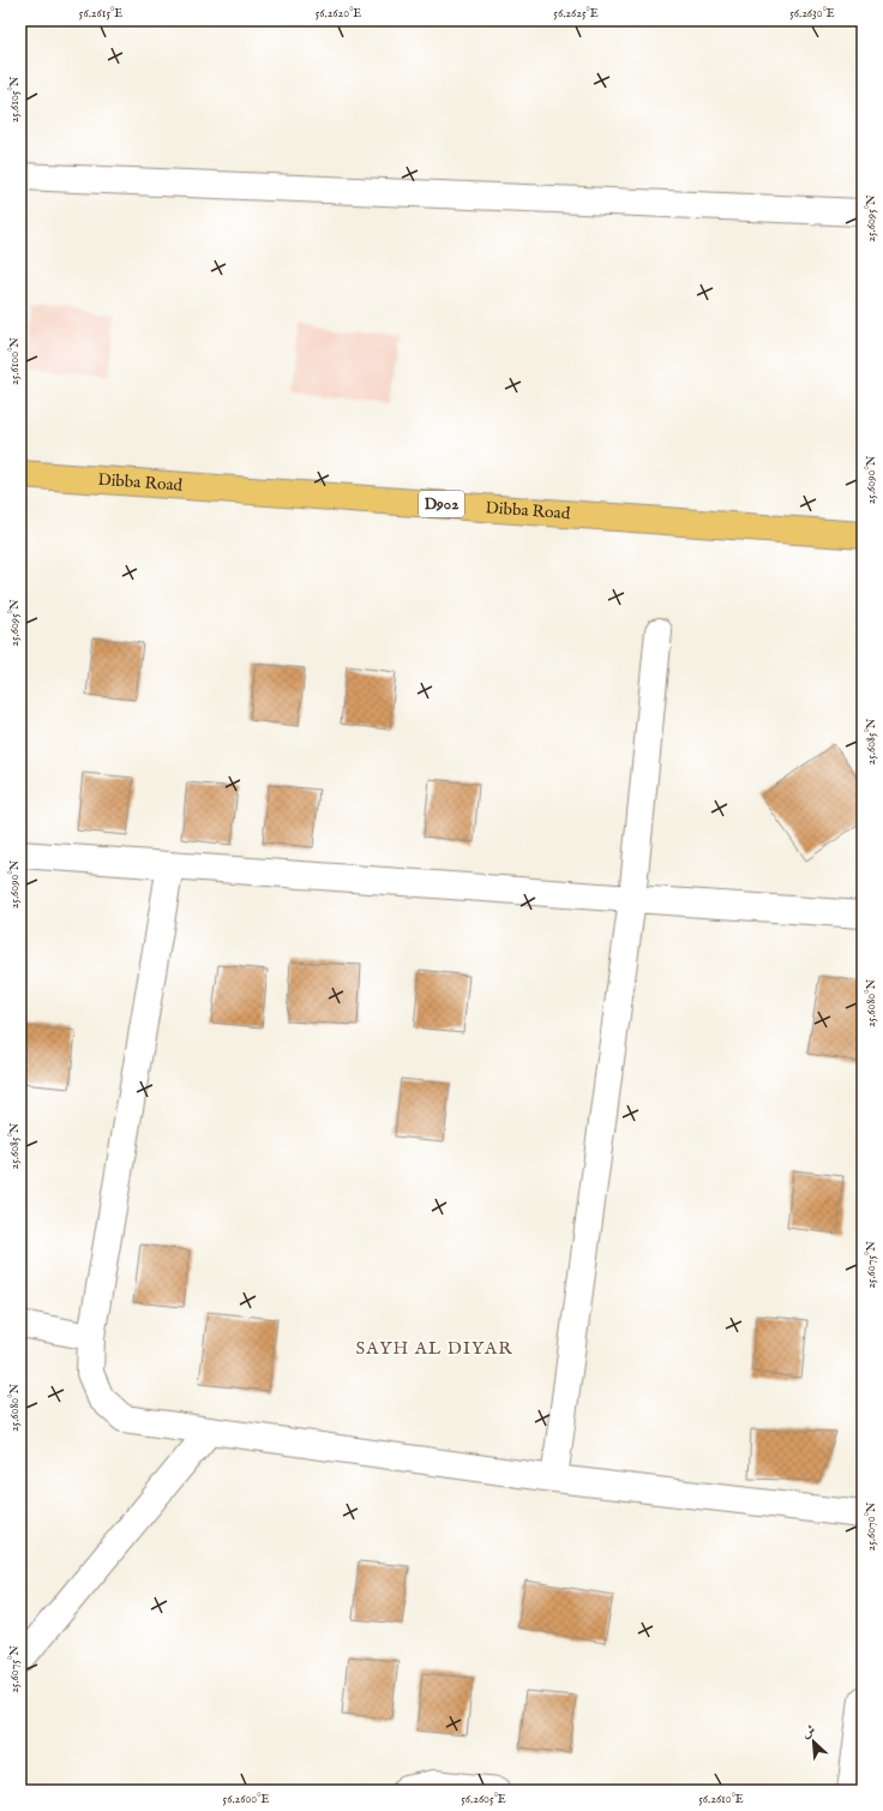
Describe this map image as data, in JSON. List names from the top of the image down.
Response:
{
  "streets": {
    "main road": ["Dibba Road", "D902"]
  },
  "districts": ["SAYH AL DIYAR"],
  "north": "top left",
  "coordinates": [
    "56.2615°E",
    "56.2620°E",
    "56.2625°E",
    "56.2630°E",
    "25.6105°N",
    "25.6095°N",
    "25.6100°N",
    "25.6090°N",
    "25.6085°N",
    "25.6080°N",
    "25.6075°N",
    "25.6070°N",
    "56.2600°E",
    "56.2605°E",
    "56.2610°E"
  ]
}
